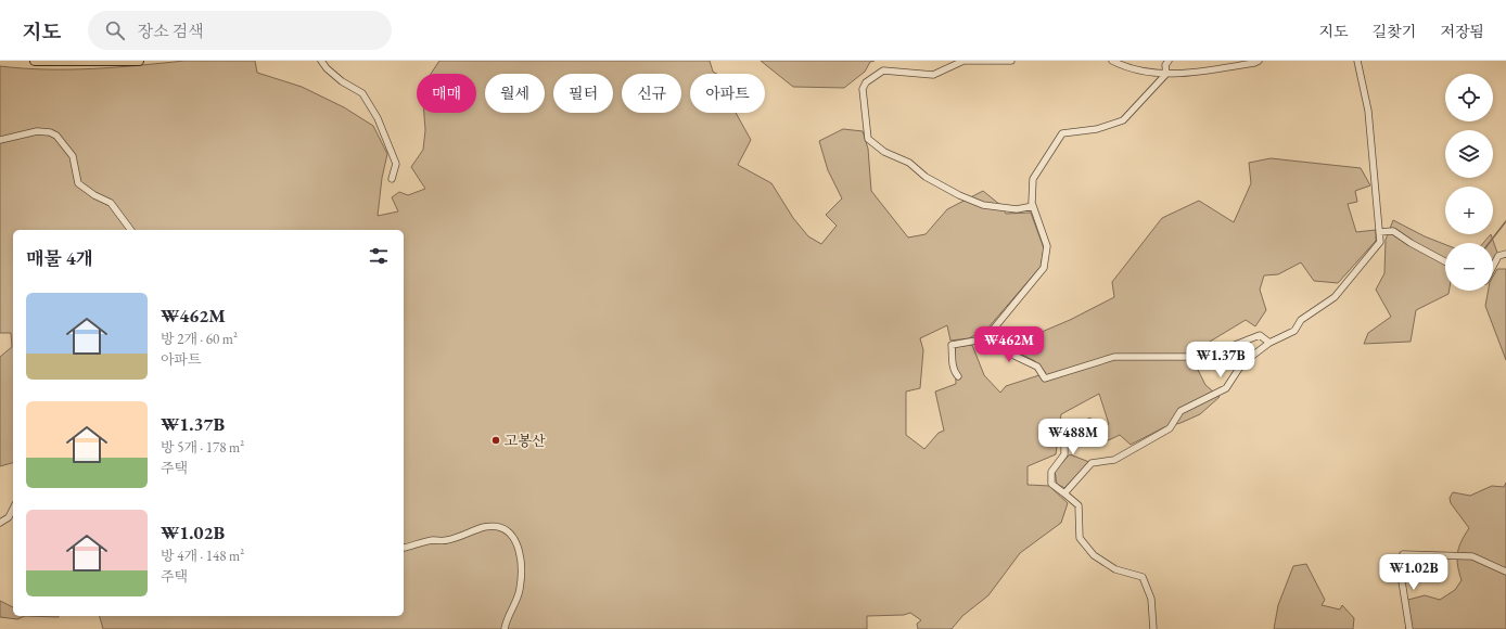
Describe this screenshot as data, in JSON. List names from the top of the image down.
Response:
{
  "places": ["고봉산"],
  "page": {
    "header": "지도",
    "search": "장소 검색",
    "nav": ["지도", "길찾기", "저장됨"],
    "map_buttons": ["+", "−"],
    "chip": [
      "매매",
      "월세",
      "필터",
      "신규",
      "아파트"
    ],
    "heading": "매물 4개",
    "list": [
      {
        "name": "₩462M",
        "note": "방 2개 · 60 m² · 아파트"
      },
      {
        "name": "₩1.37B",
        "note": "방 5개 · 178 m² · 주택"
      },
      {
        "name": "₩1.02B",
        "note": "방 4개 · 148 m² · 주택"
      }
    ],
    "price": [
      "₩462M",
      "₩1.37B",
      "₩488M",
      "₩1.02B"
    ]
  }
}
